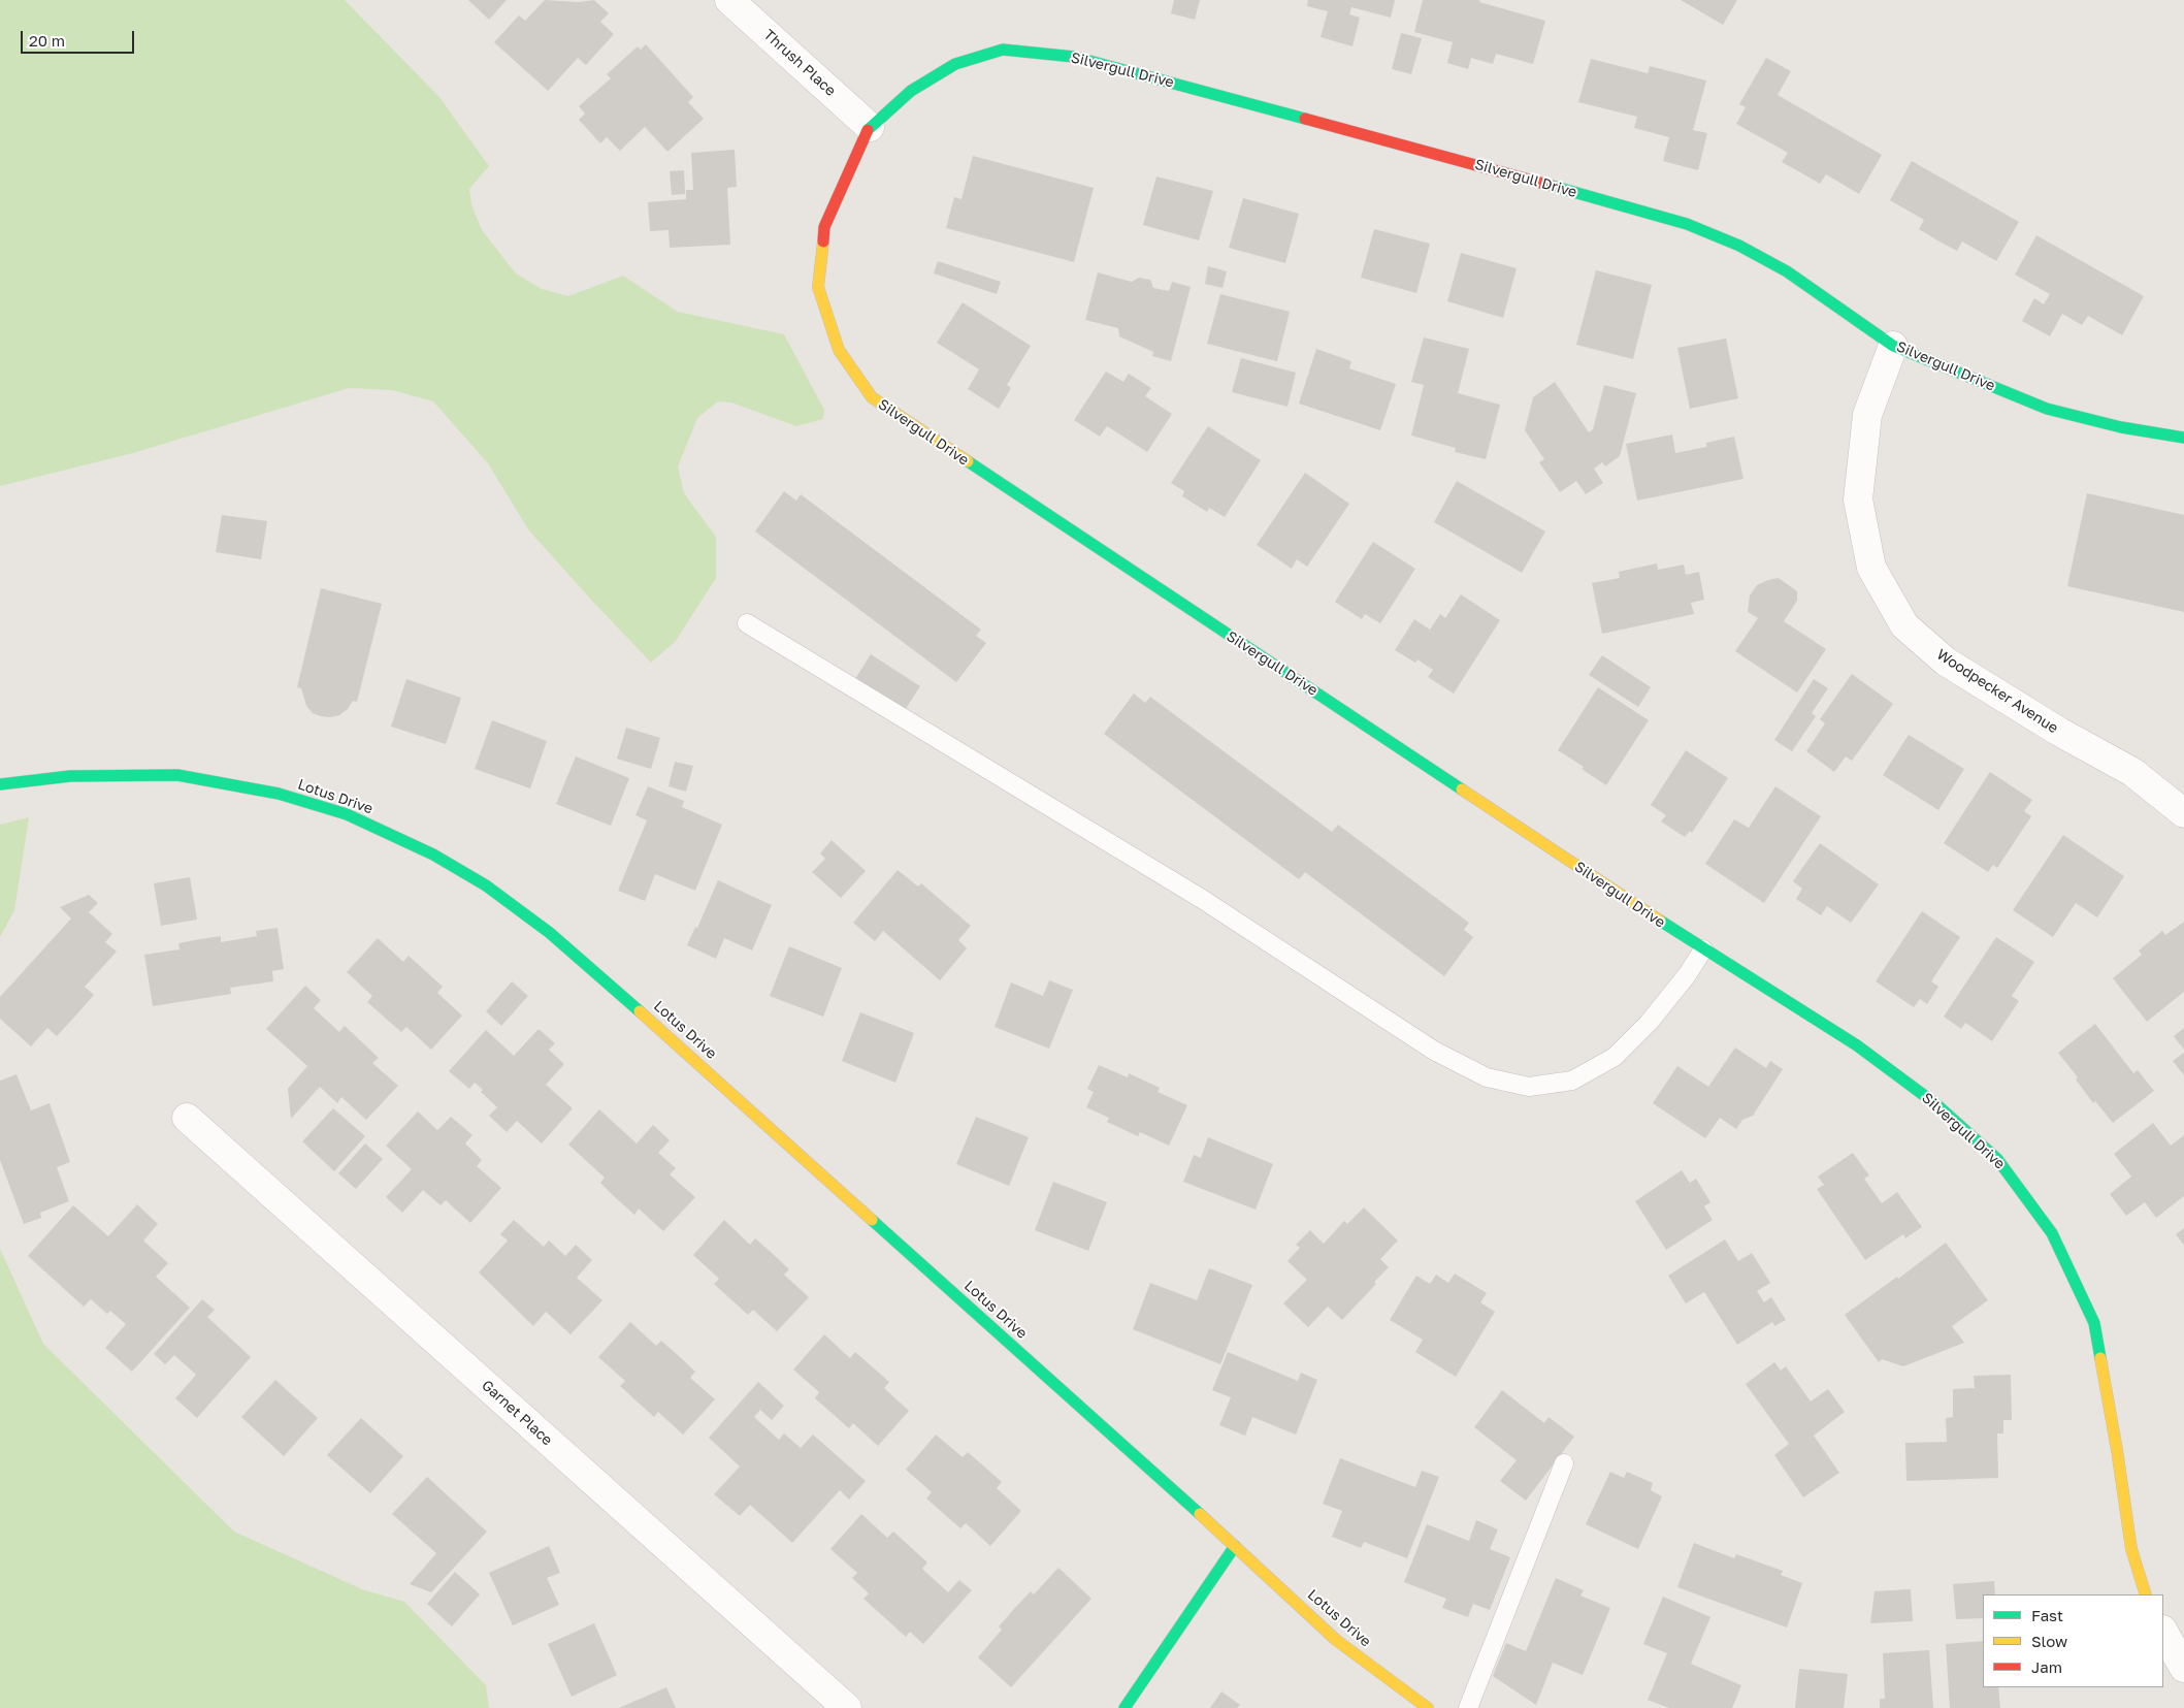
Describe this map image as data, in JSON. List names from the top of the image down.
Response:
{
  "streets": {
    "street": [
      "Thrush Place",
      "Silvergull Drive",
      "Woodpecker Avenue",
      "Lotus Drive",
      "Garnet Place"
    ]
  },
  "crossings": [
    ["Thrush Place", "Silvergull Drive"],
    ["Silvergull Drive", "Woodpecker Avenue"]
  ],
  "legend": ["Fast", "Slow", "Jam"],
  "scale_bar": "20 m"
}
